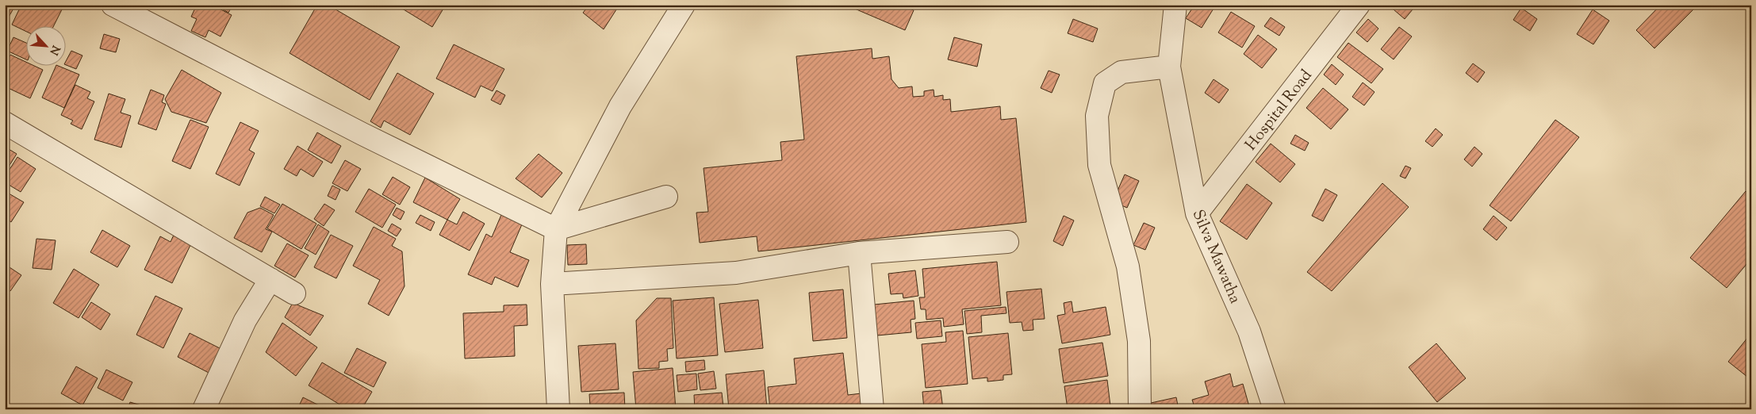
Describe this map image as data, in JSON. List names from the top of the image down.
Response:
{
  "streets": {
    "street": ["Hospital Road", "Silva Mawatha"]
  },
  "crossings": [
    ["Hospital Road", "Silva Mawatha"]
  ],
  "north": "bottom right"
}
